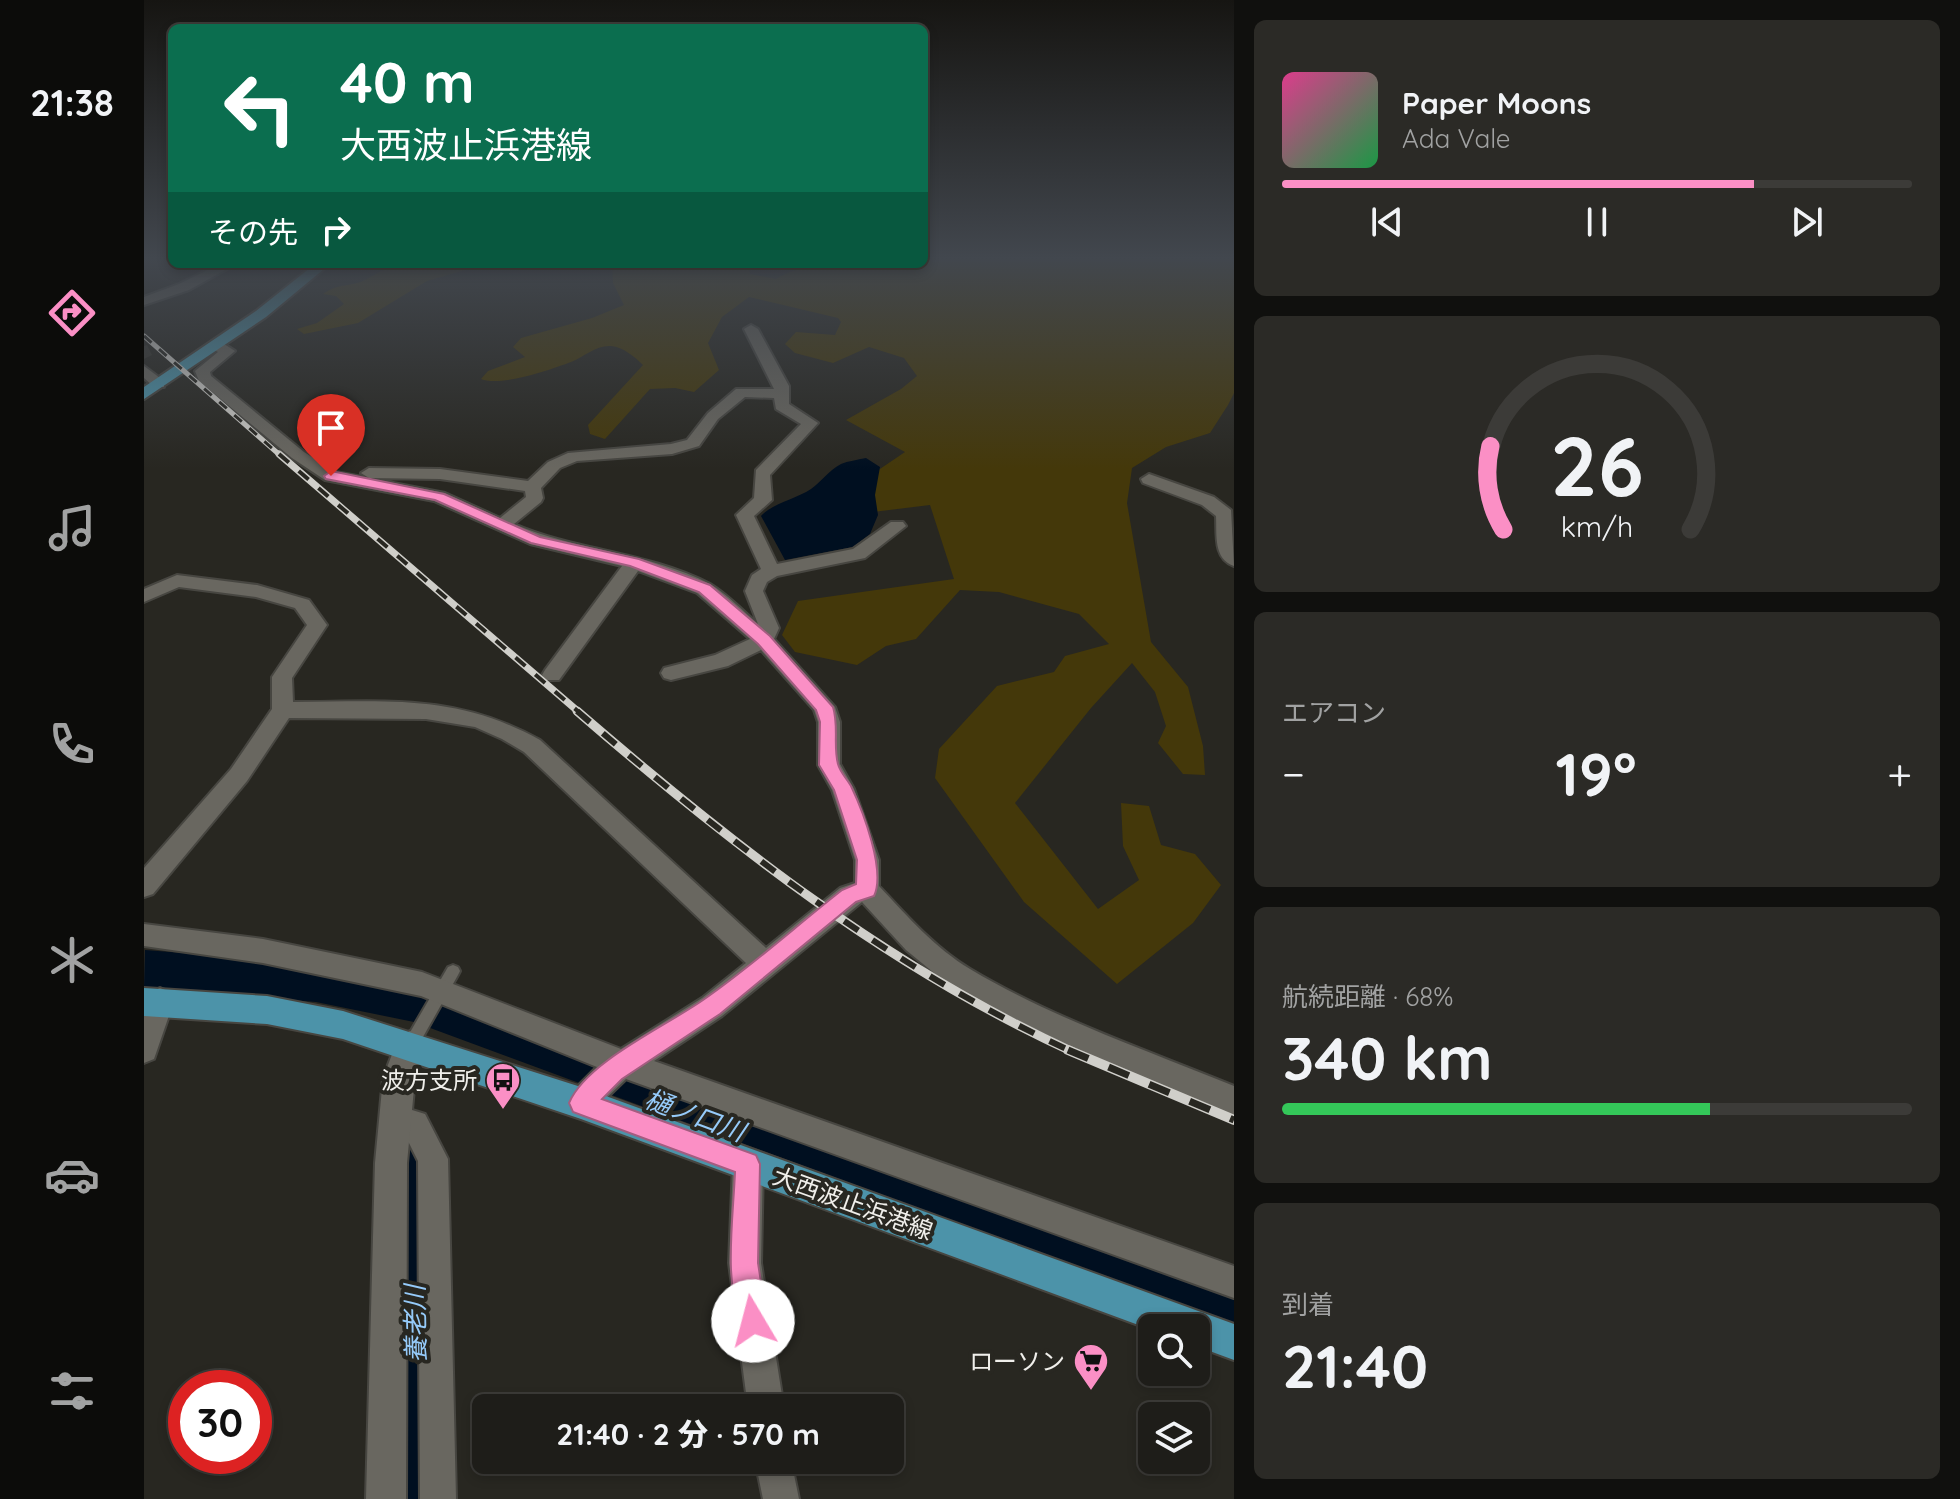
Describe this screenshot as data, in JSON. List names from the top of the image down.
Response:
{
  "streets": {
    "main road": ["大西波止浜港線"]
  },
  "water": ["樋ノ口川", "養老川"],
  "places": {
    "bus stop": ["波方支所"],
    "supermarket": ["ローソン"]
  },
  "page": {
    "tabs": "21:38",
    "turn": ["40 m", "大西波止浜港線"],
    "song": ["Paper Moons", "Ada Vale"],
    "then": "その先",
    "tile": [
      "エアコン",
      ["航続距離 · 68%", "340 km"],
      ["到着", "21:40"]
    ],
    "heat": ["−", "19°", "+"],
    "limit": "30",
    "trip": "21:40 · 2 分 · 570 m",
    "gauge": ["26", "km/h"]
  }
}
